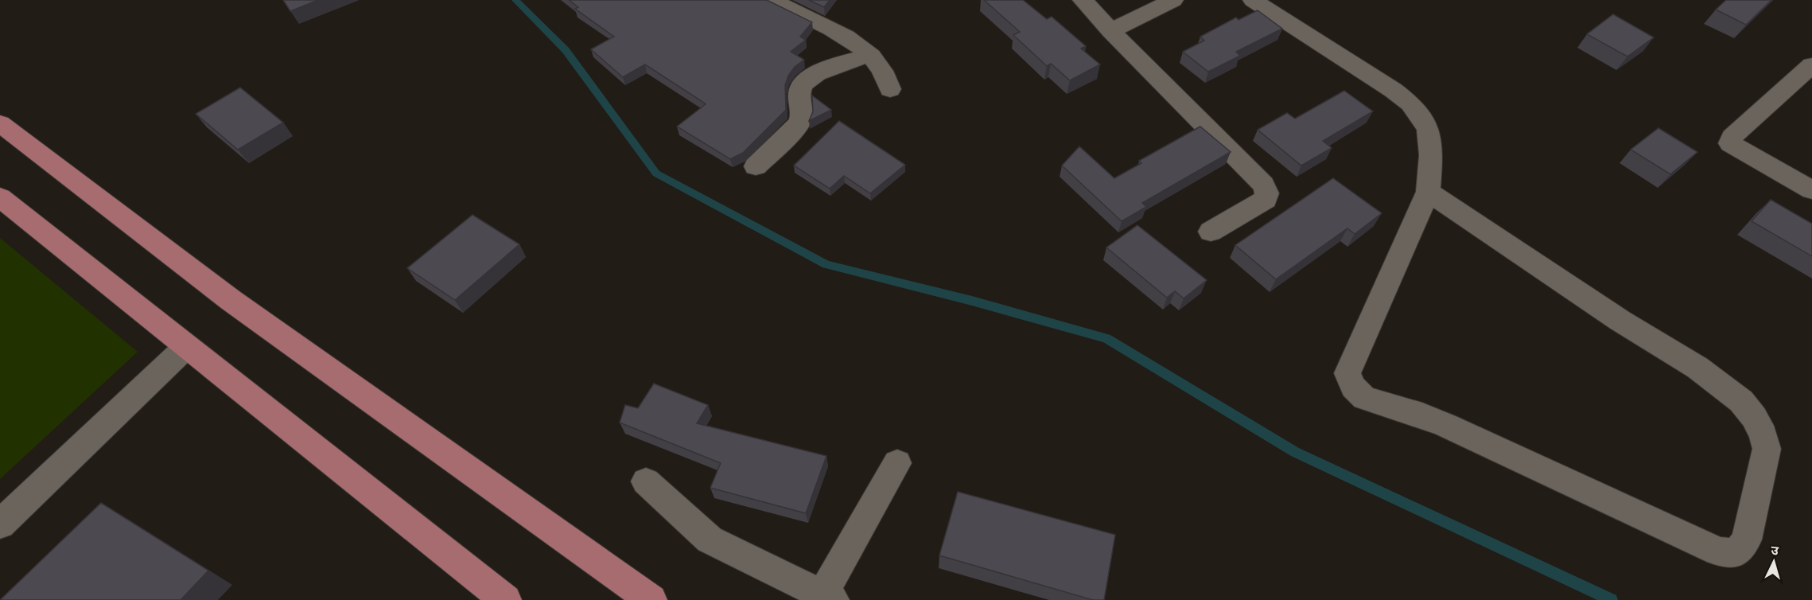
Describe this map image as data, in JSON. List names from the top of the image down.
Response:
{
  "north": "top"
}
